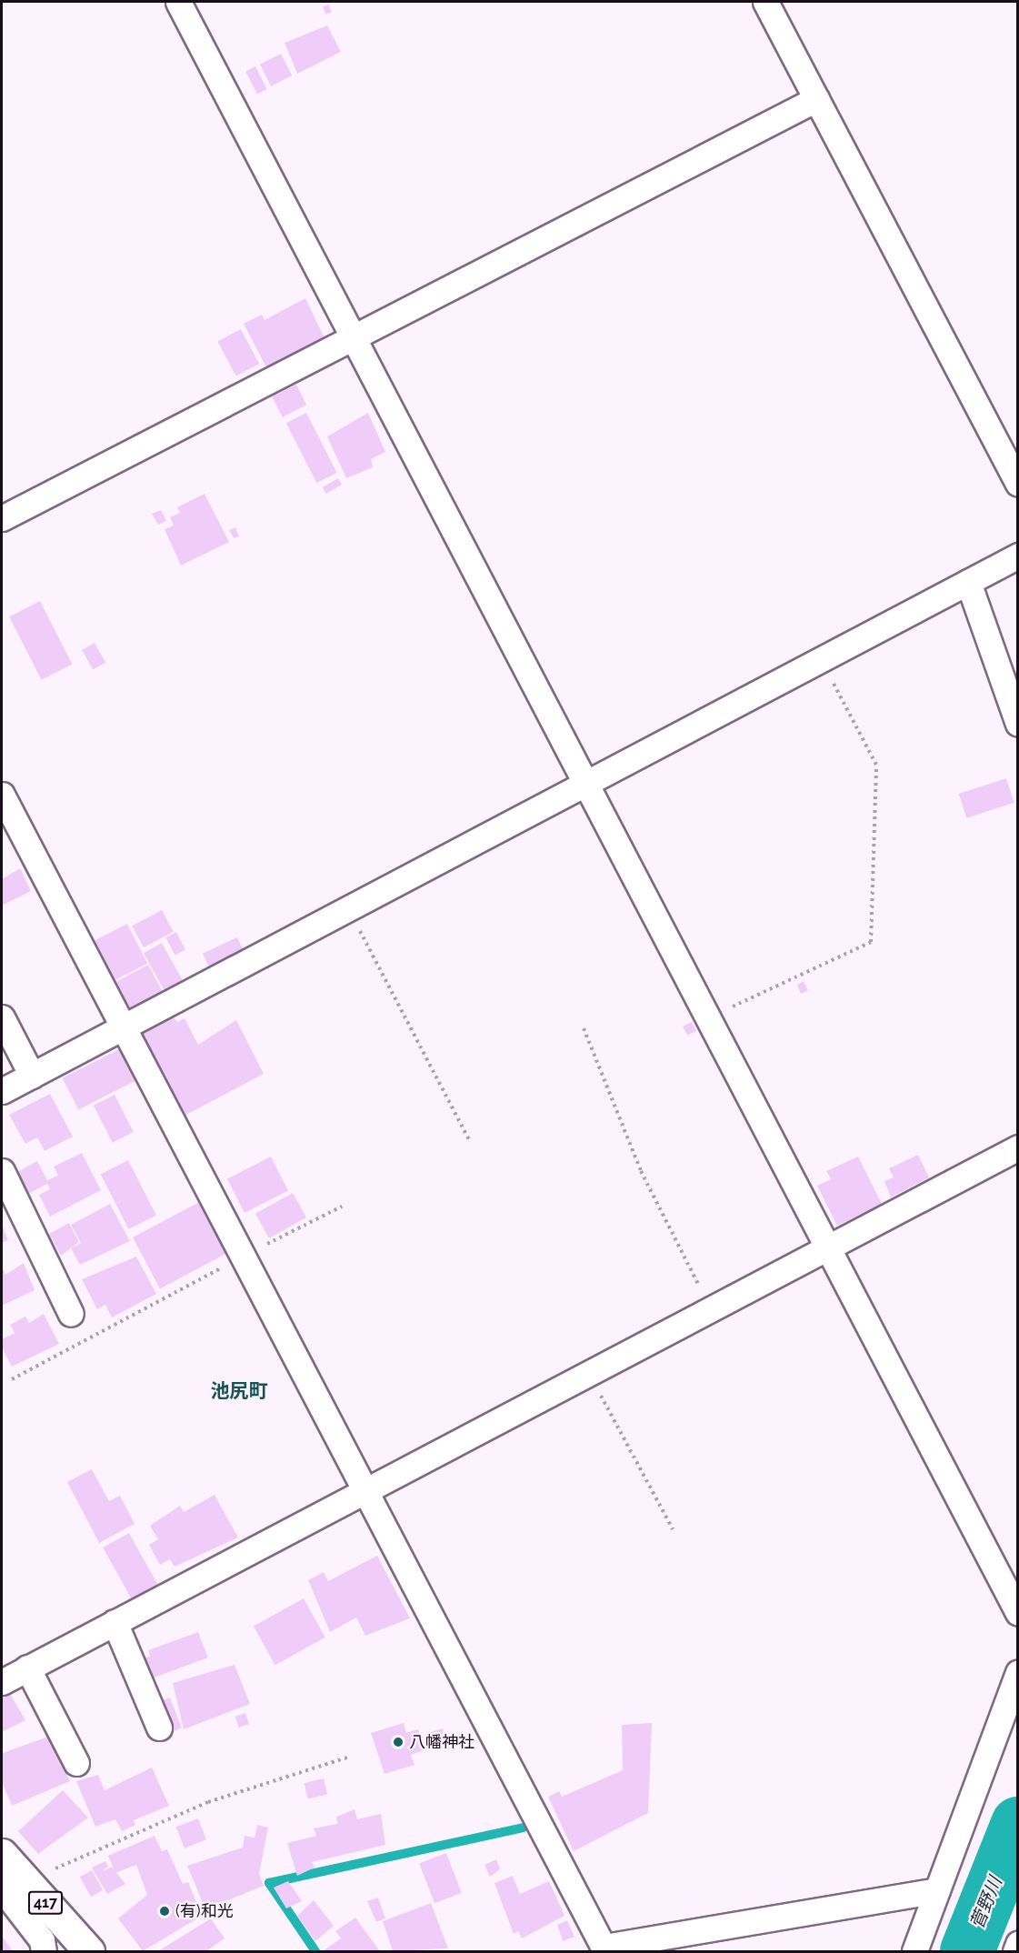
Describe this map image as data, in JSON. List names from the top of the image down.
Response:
{
  "streets": {
    "highway": ["417"]
  },
  "districts": ["池尻町"],
  "water": ["菅野川"],
  "places": ["八幡神社", "(有)和光"]
}
